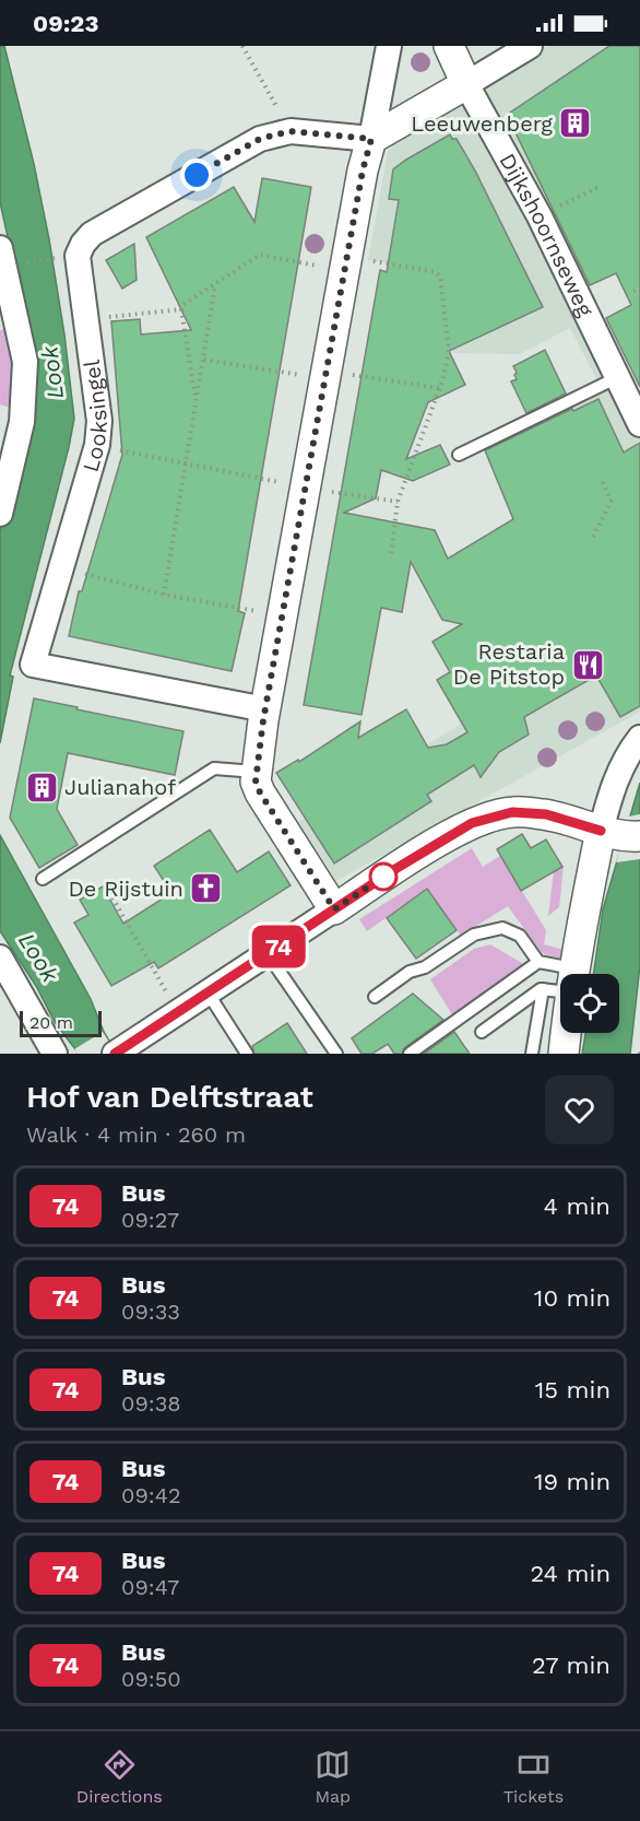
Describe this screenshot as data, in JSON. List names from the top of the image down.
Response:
{
  "streets": {
    "street": ["Dijkshoornseweg", "Looksingel"]
  },
  "water": ["Look"],
  "places": {
    "building": ["Leeuwenberg", "Julianahof"],
    "restaurant": ["Restaria De Pitstop"],
    "church": ["De Rijstuin"]
  },
  "lines": ["bus line 74"],
  "scale_bar": "20 m",
  "page": {
    "status": "09:23",
    "on_map": "74",
    "scale": "20 m",
    "heading": ["Hof van Delftstraat", "Walk · 4 min · 260 m"],
    "list": [
      {
        "mark": "74",
        "name": "Bus",
        "note": "09:27",
        "value": "4 min"
      },
      {
        "mark": "74",
        "name": "Bus",
        "note": "09:33",
        "value": "10 min"
      },
      {
        "mark": "74",
        "name": "Bus",
        "note": "09:38",
        "value": "15 min"
      },
      {
        "mark": "74",
        "name": "Bus",
        "note": "09:42",
        "value": "19 min"
      },
      {
        "mark": "74",
        "name": "Bus",
        "note": "09:47",
        "value": "24 min"
      },
      {
        "mark": "74",
        "name": "Bus",
        "note": "09:50",
        "value": "27 min"
      }
    ],
    "tabs": ["Directions", "Map", "Tickets"]
  }
}
